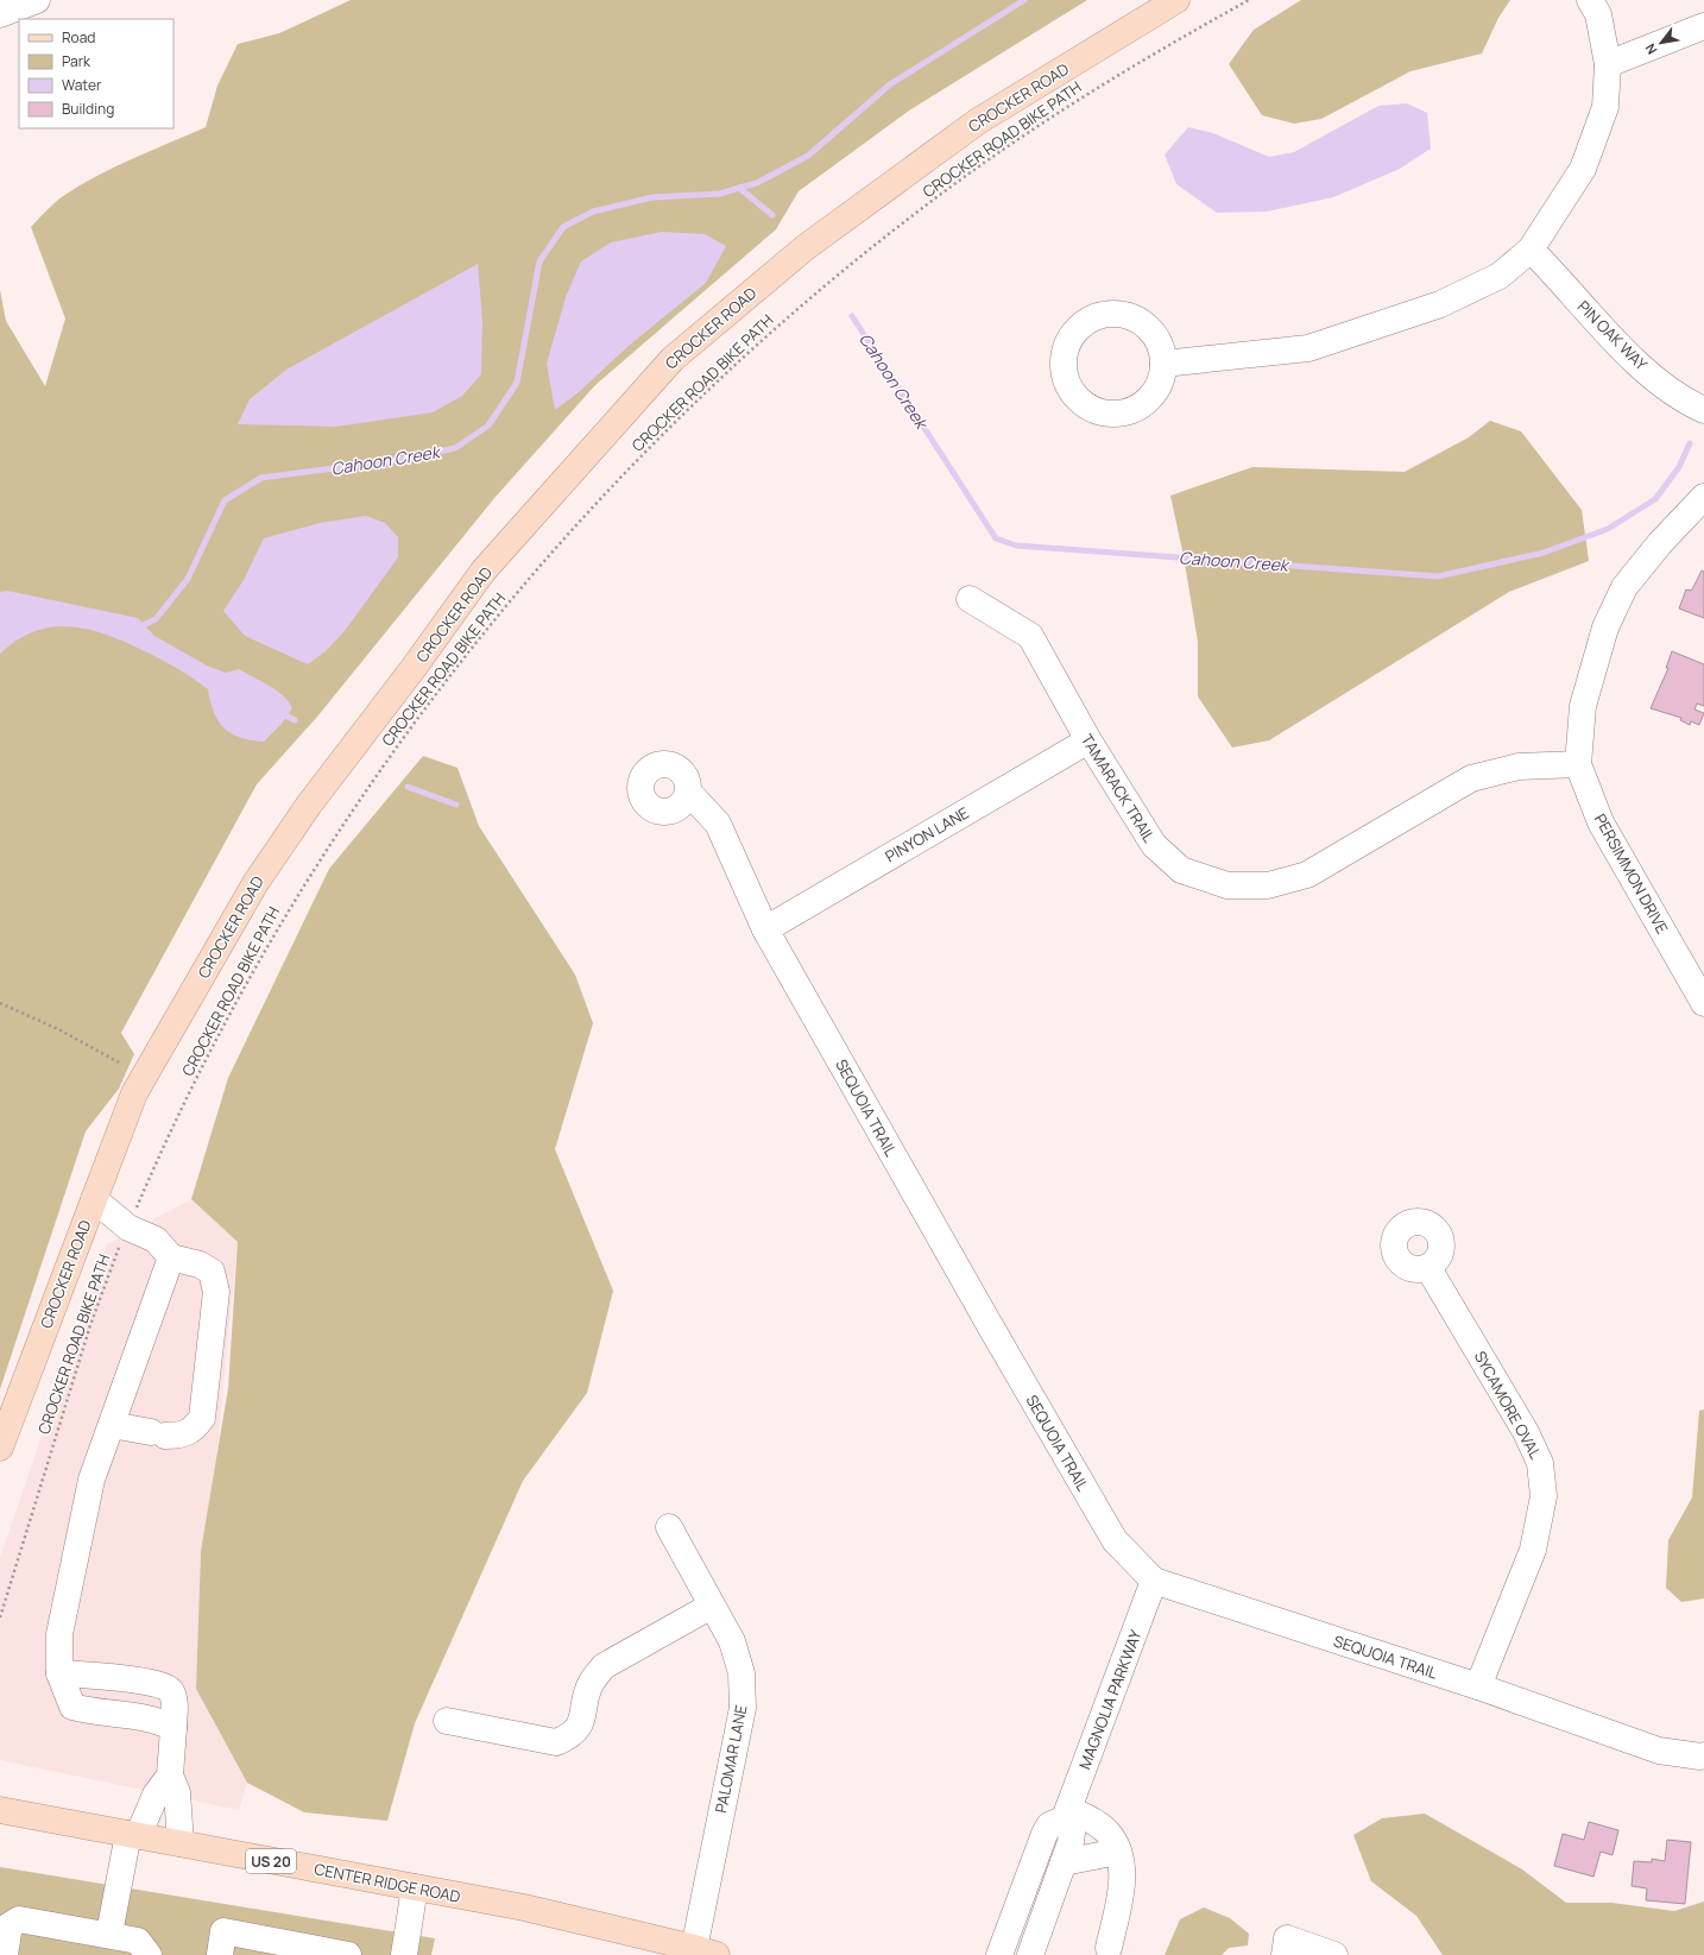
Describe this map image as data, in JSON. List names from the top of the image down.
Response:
{
  "streets": {
    "main road": ["CROCKER ROAD", "US 20", "CENTER RIDGE ROAD"],
    "street": [
      "PIN OAK WAY",
      "TAMARACK TRAIL",
      "PINYON LANE",
      "PERSIMMON DRIVE",
      "SEQUOIA TRAIL",
      "SYCAMORE OVAL",
      "MAGNOLIA PARKWAY",
      "PALOMAR LANE"
    ],
    "path": ["CROCKER ROAD BIKE PATH"]
  },
  "crossings": [
    ["TAMARACK TRAIL", "PINYON LANE"],
    ["TAMARACK TRAIL", "PERSIMMON DRIVE"],
    ["PINYON LANE", "SEQUOIA TRAIL"],
    ["SEQUOIA TRAIL", "SYCAMORE OVAL"],
    ["SEQUOIA TRAIL", "MAGNOLIA PARKWAY"],
    ["PALOMAR LANE", "CENTER RIDGE ROAD"]
  ],
  "water": ["Cahoon Creek"],
  "legend": [
    "Road",
    "Park",
    "Water",
    "Building"
  ],
  "north": "bottom left"
}
